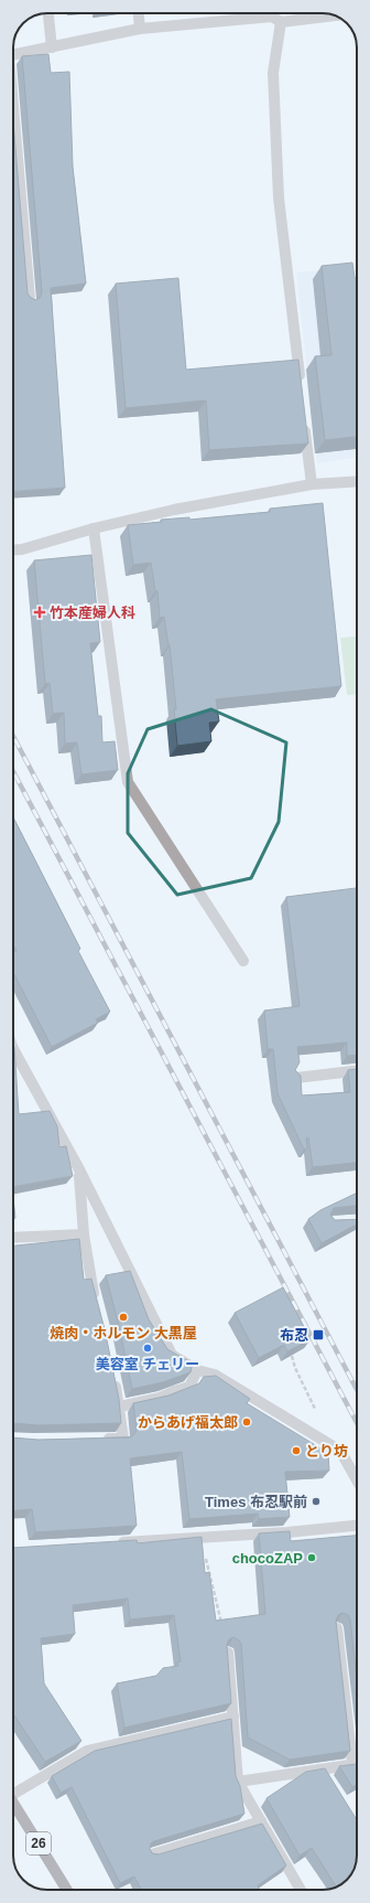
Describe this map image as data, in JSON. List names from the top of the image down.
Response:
{
  "streets": {
    "main road": ["26"]
  },
  "places": {
    "health": ["竹本産婦人科"],
    "other": [
      "焼肉・ホルモン 大黒屋",
      "美容室 チェリー",
      "からあげ福太郎",
      "とり坊",
      "Times 布忍駅前",
      "chocoZAP"
    ],
    "transit": ["布忍"]
  }
}
